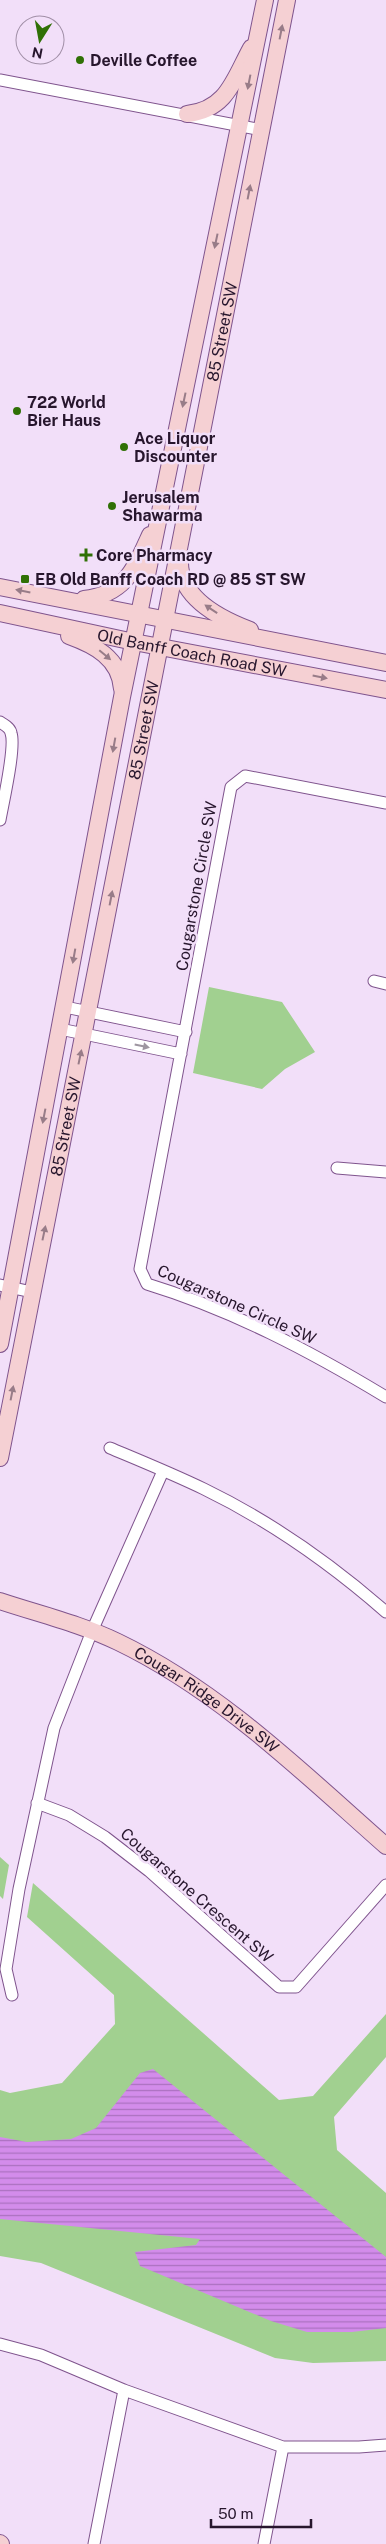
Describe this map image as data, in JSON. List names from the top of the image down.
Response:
{
  "streets": {
    "main road": ["85 Street SW", "Old Banff Coach Road SW", "Cougar Ridge Drive SW"],
    "street": ["Cougarstone Circle SW", "Cougarstone Crescent SW"]
  },
  "crossings": [
    ["85 Street SW", "Old Banff Coach Road SW"]
  ],
  "places": {
    "other": [
      "Deville Coffee",
      "722 World Bier Haus",
      "Ace Liquor Discounter",
      "Jerusalem Shawarma"
    ],
    "health": ["Core Pharmacy"],
    "transit": ["EB Old Banff Coach RD @ 85 ST SW"]
  },
  "scale_bar": "50 m",
  "north": "bottom"
}
